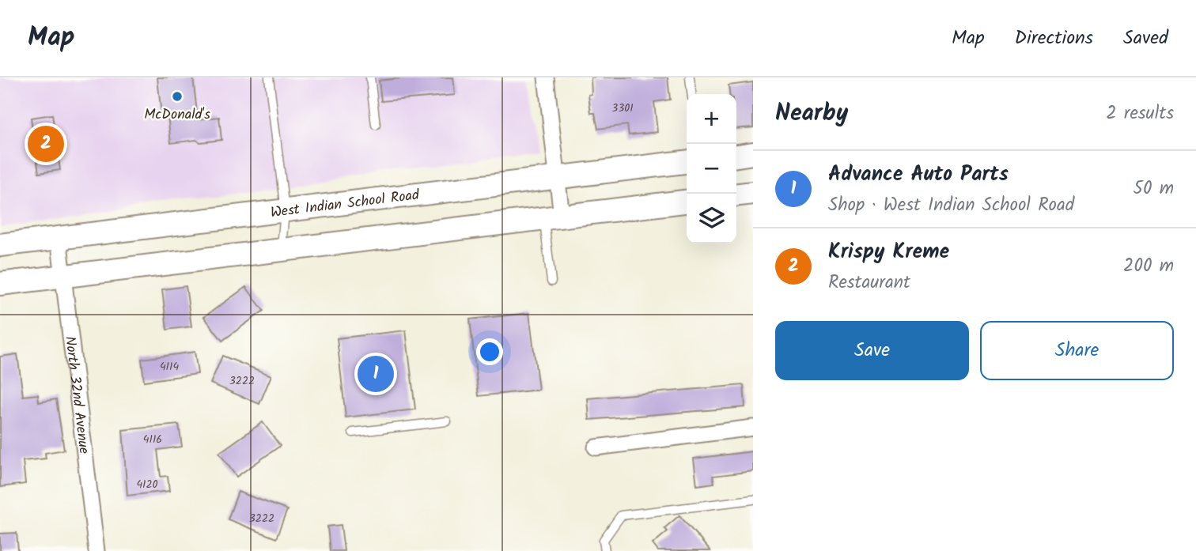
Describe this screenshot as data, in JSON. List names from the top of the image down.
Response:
{
  "streets": {
    "main road": ["West Indian School Road"],
    "street": ["North 32nd Avenue"]
  },
  "crossings": [
    ["West Indian School Road", "North 32nd Avenue"]
  ],
  "places": ["McDonald's"],
  "house_numbers": [
    "3301",
    "4114",
    "3222",
    "4116",
    "4120",
    "3222"
  ],
  "page": {
    "header": "Map",
    "nav": ["Map", "Directions", "Saved"],
    "heading": ["Nearby", "2 results"],
    "map_buttons": ["+", "−"],
    "pins": ["2", "1"],
    "list": [
      {
        "mark": "1",
        "name": "Advance Auto Parts",
        "note": "Shop · West Indian School Road",
        "value": "50 m"
      },
      {
        "mark": "2",
        "name": "Krispy Kreme",
        "note": "Restaurant",
        "value": "200 m"
      }
    ],
    "buttons": ["Save", "Share"]
  }
}
